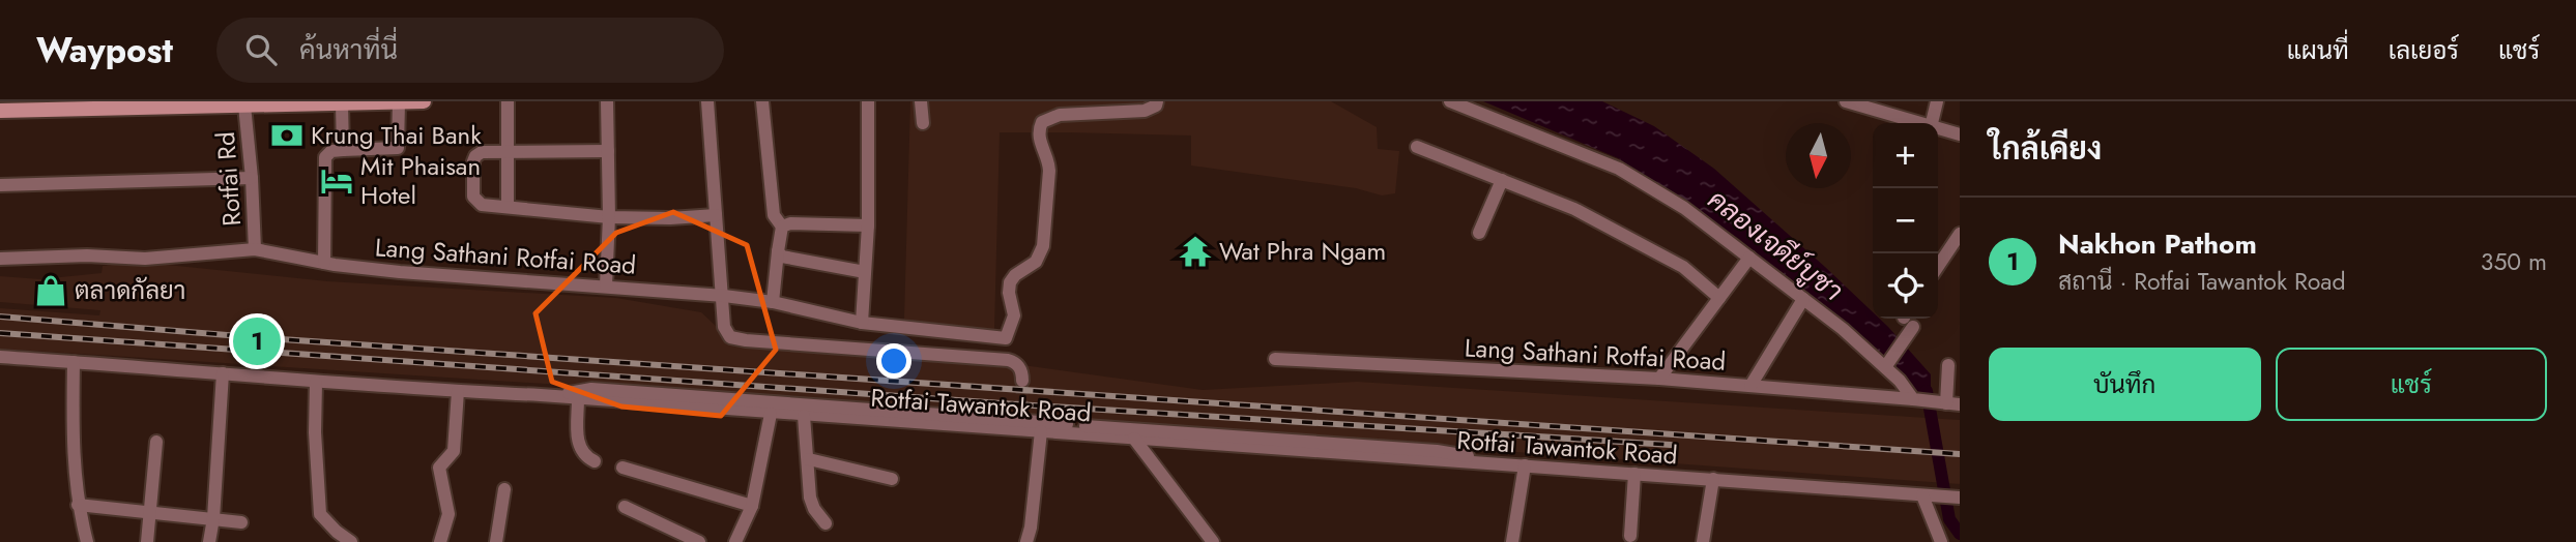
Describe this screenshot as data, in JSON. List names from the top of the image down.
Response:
{
  "streets": {
    "street": ["Rotfai Rd", "Lang Sathani Rotfai Road", "Rotfai Tawantok Road"]
  },
  "crossings": [
    ["Rotfai Rd", "Lang Sathani Rotfai Road"]
  ],
  "water": ["คลองเจดีย์บูชา"],
  "places": {
    "bank": ["Krung Thai Bank"],
    "hotel": ["Mit Phaisan Hotel"],
    "temple": ["Wat Phra Ngam"],
    "shop": ["ตลาดกัลยา"]
  },
  "north": "bottom",
  "page": {
    "header": "Waypost",
    "search": "ค้นหาที่นี่",
    "nav": ["แผนที่", "เลเยอร์", "แชร์"],
    "heading": "ใกล้เคียง",
    "map_buttons": ["+", "−"],
    "list": [
      {
        "mark": "1",
        "name": "Nakhon Pathom",
        "note": "สถานี · Rotfai Tawantok Road",
        "value": "350 m"
      }
    ],
    "pins": "1",
    "buttons": ["บันทึก", "แชร์"]
  }
}
